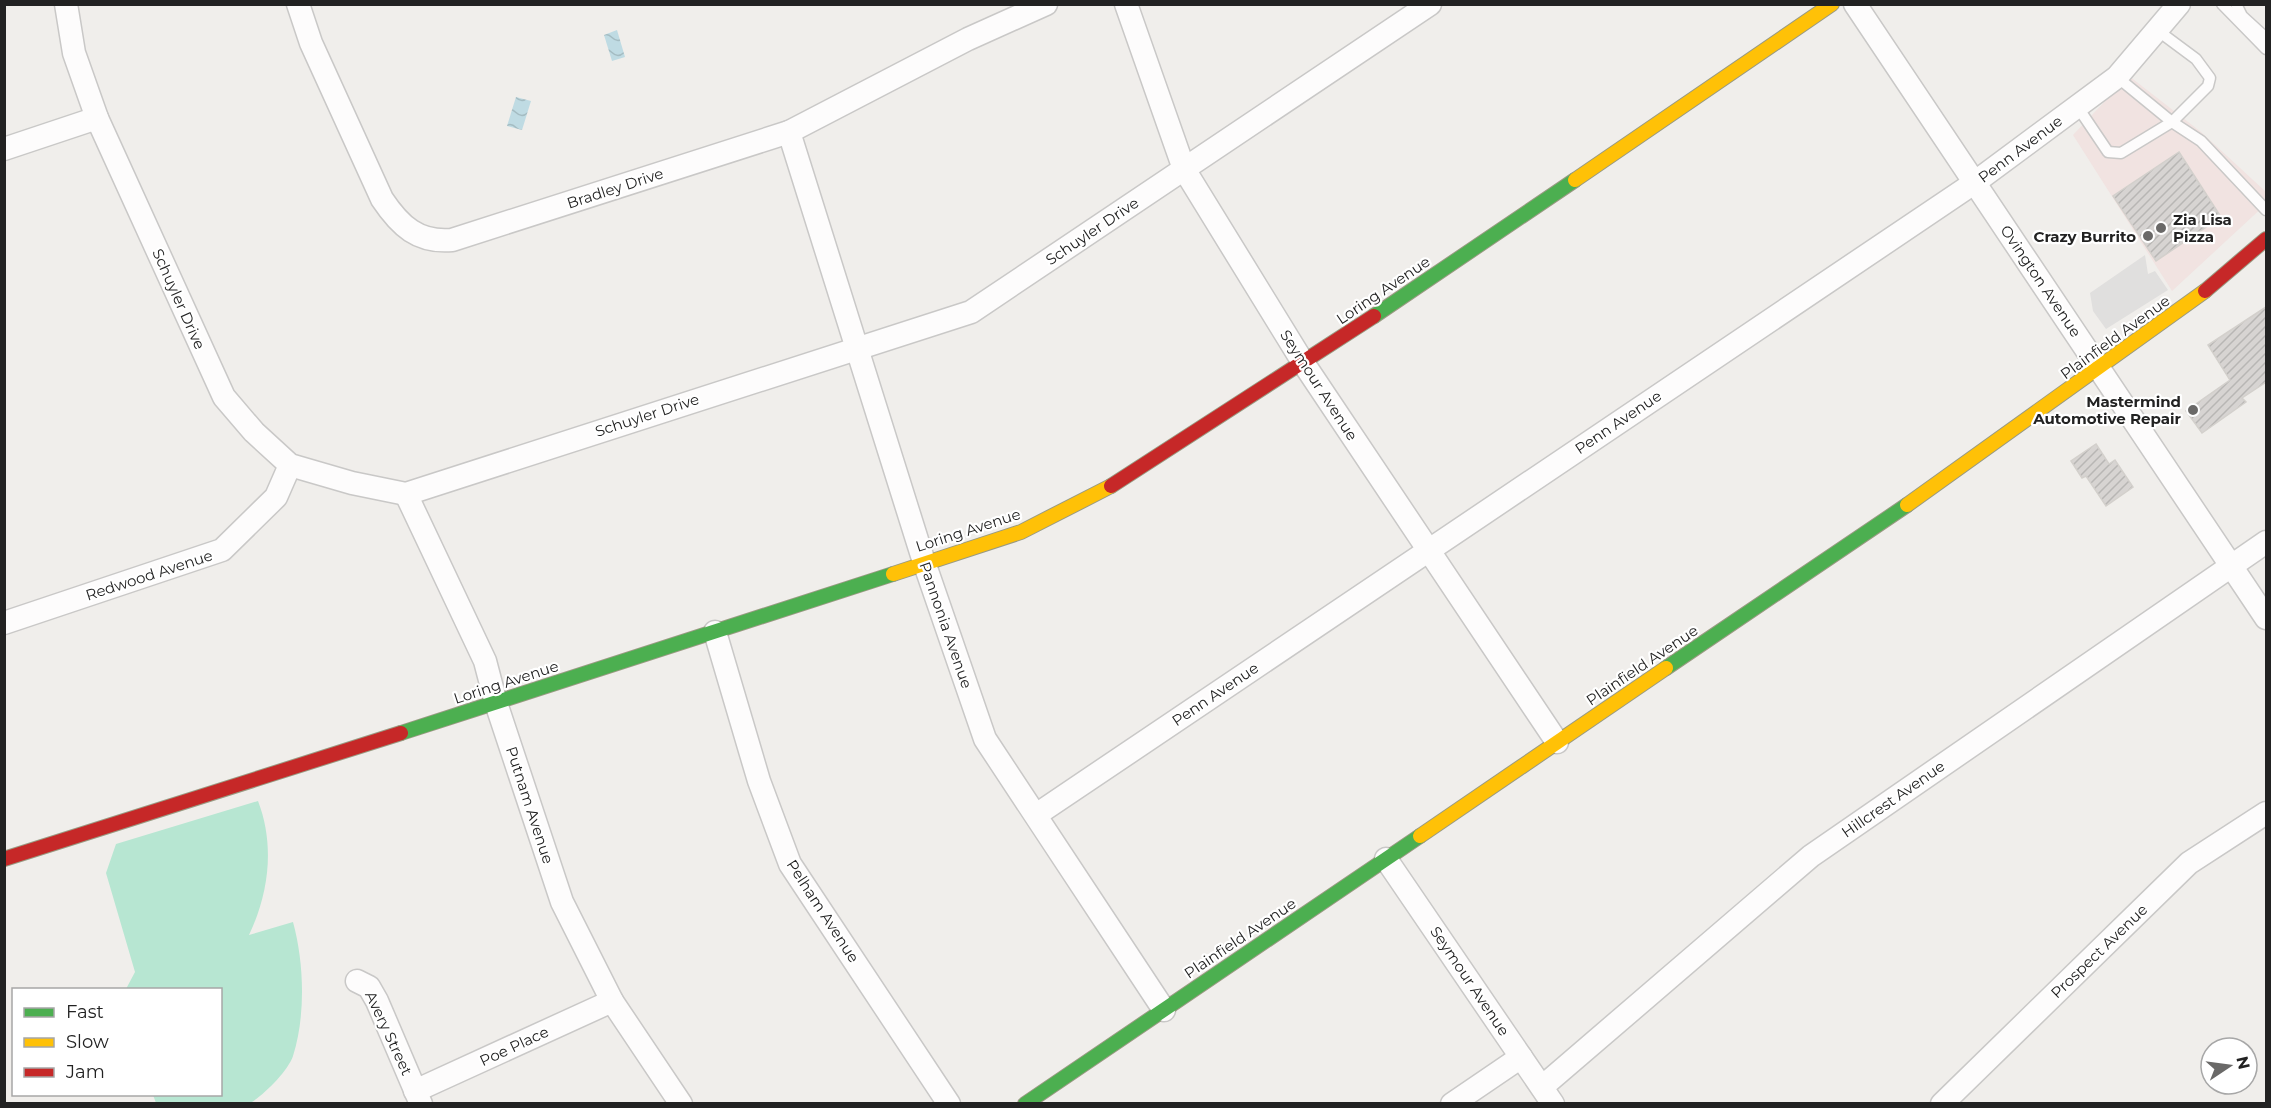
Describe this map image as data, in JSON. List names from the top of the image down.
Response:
{
  "streets": {
    "street": [
      "Penn Avenue",
      "Bradley Drive",
      "Schuyler Drive",
      "Ovington Avenue",
      "Loring Avenue",
      "Plainfield Avenue",
      "Seymour Avenue",
      "Redwood Avenue",
      "Pannonia Avenue",
      "Hillcrest Avenue",
      "Putnam Avenue",
      "Pelham Avenue",
      "Prospect Avenue",
      "Avery Street",
      "Poe Place"
    ]
  },
  "crossings": [
    ["Penn Avenue", "Ovington Avenue"],
    ["Penn Avenue", "Seymour Avenue"],
    ["Penn Avenue", "Pannonia Avenue"],
    ["Bradley Drive", "Pannonia Avenue"],
    ["Schuyler Drive", "Seymour Avenue"],
    ["Schuyler Drive", "Redwood Avenue"],
    ["Schuyler Drive", "Pannonia Avenue"],
    ["Schuyler Drive", "Putnam Avenue"],
    ["Ovington Avenue", "Plainfield Avenue"],
    ["Ovington Avenue", "Hillcrest Avenue"],
    ["Loring Avenue", "Seymour Avenue"],
    ["Loring Avenue", "Pannonia Avenue"],
    ["Loring Avenue", "Putnam Avenue"],
    ["Loring Avenue", "Pelham Avenue"],
    ["Plainfield Avenue", "Seymour Avenue"],
    ["Plainfield Avenue", "Pannonia Avenue"],
    ["Seymour Avenue", "Hillcrest Avenue"],
    ["Putnam Avenue", "Poe Place"],
    ["Avery Street", "Poe Place"]
  ],
  "places": ["Zia Lisa Pizza", "Crazy Burrito", "Mastermind Automotive Repair"],
  "legend": ["Fast", "Slow", "Jam"],
  "north": "right"
}
